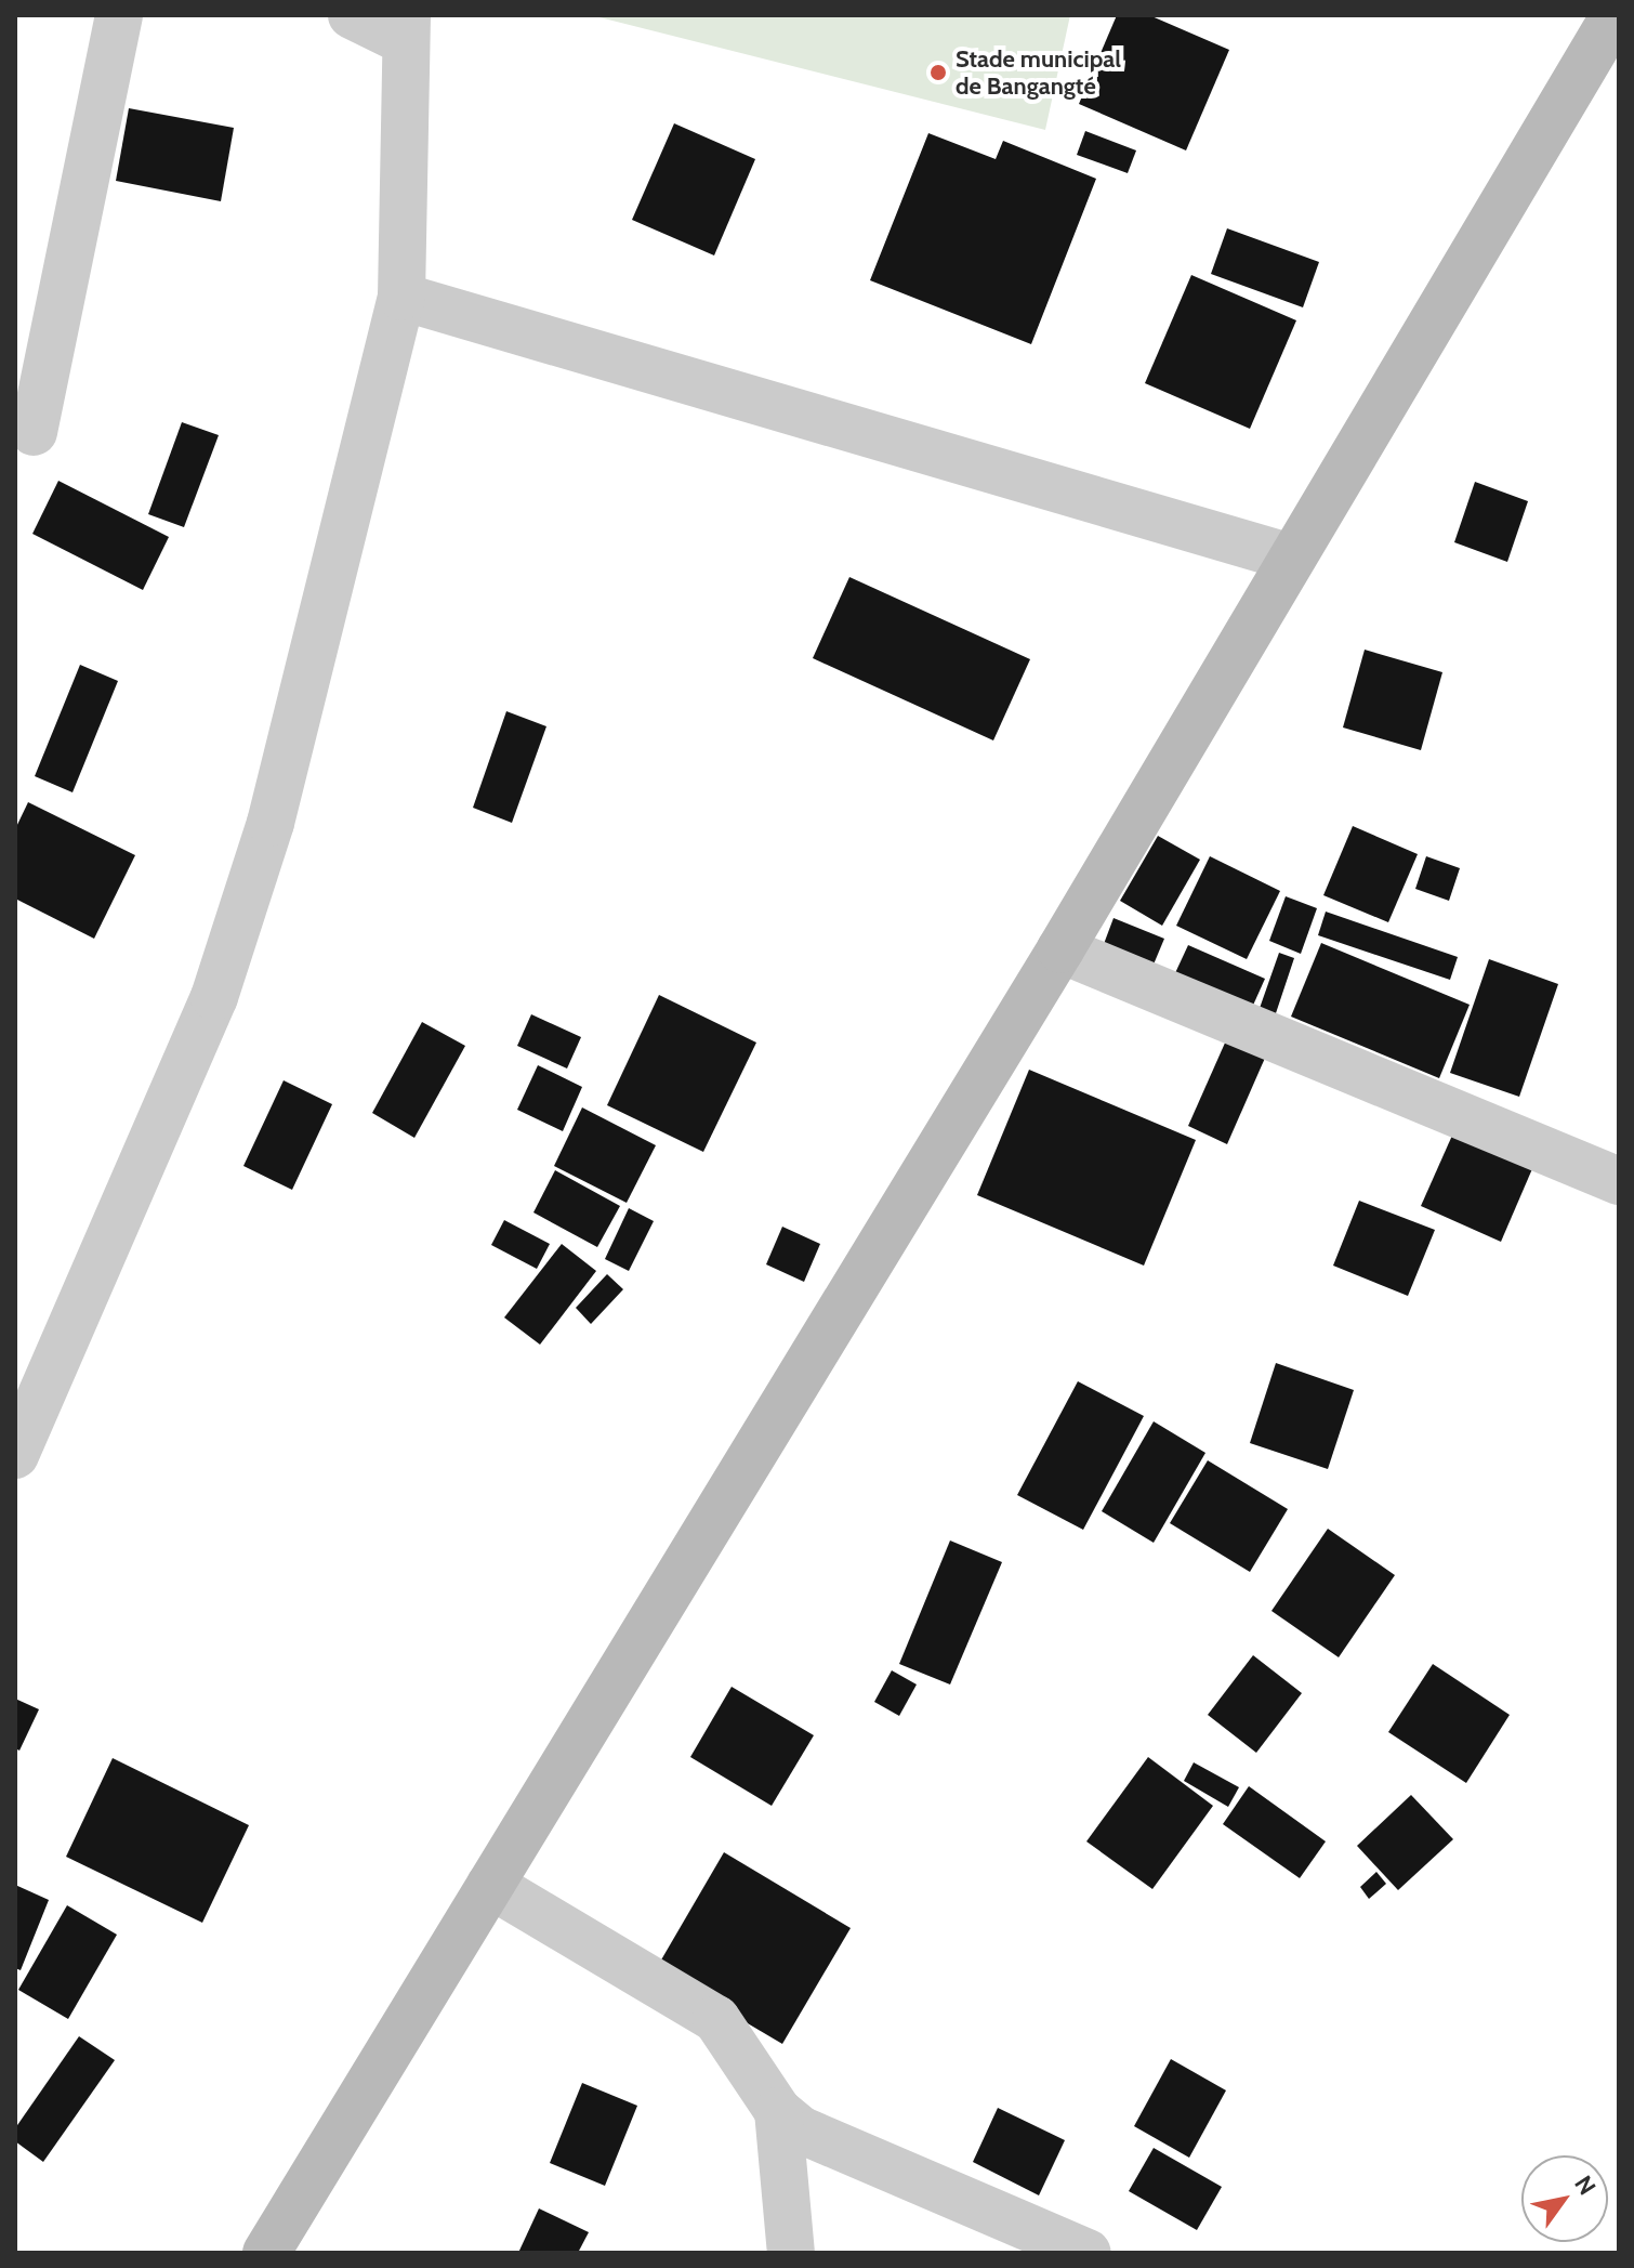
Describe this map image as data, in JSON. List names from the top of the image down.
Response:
{
  "places": ["Stade municipal de Bangangté"],
  "north": "top right"
}
